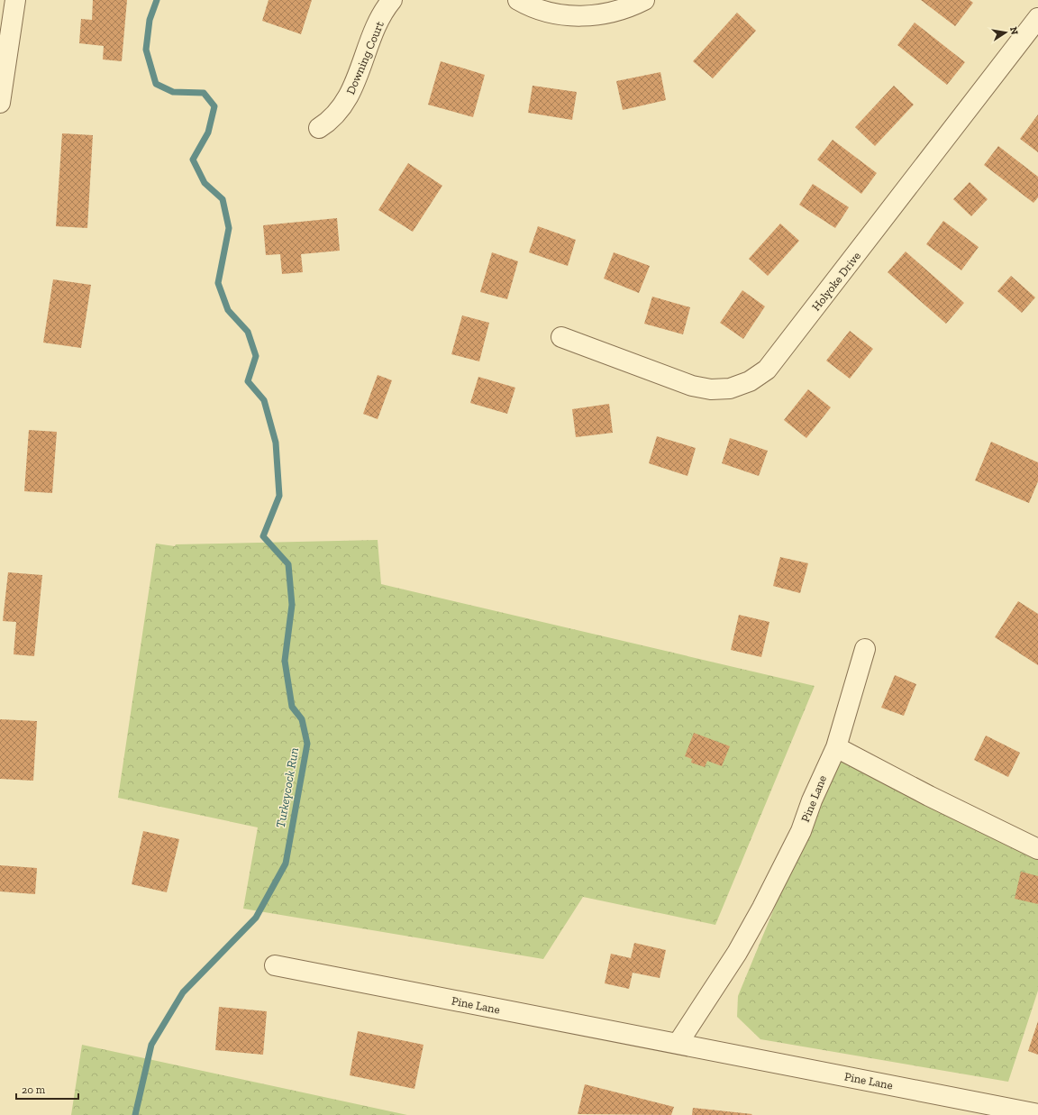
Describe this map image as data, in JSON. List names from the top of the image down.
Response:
{
  "streets": {
    "street": ["Downing Court", "Holyoke Drive", "Pine Lane"]
  },
  "water": ["Turkeycock Run"],
  "scale_bar": "20 m",
  "north": "right"
}
